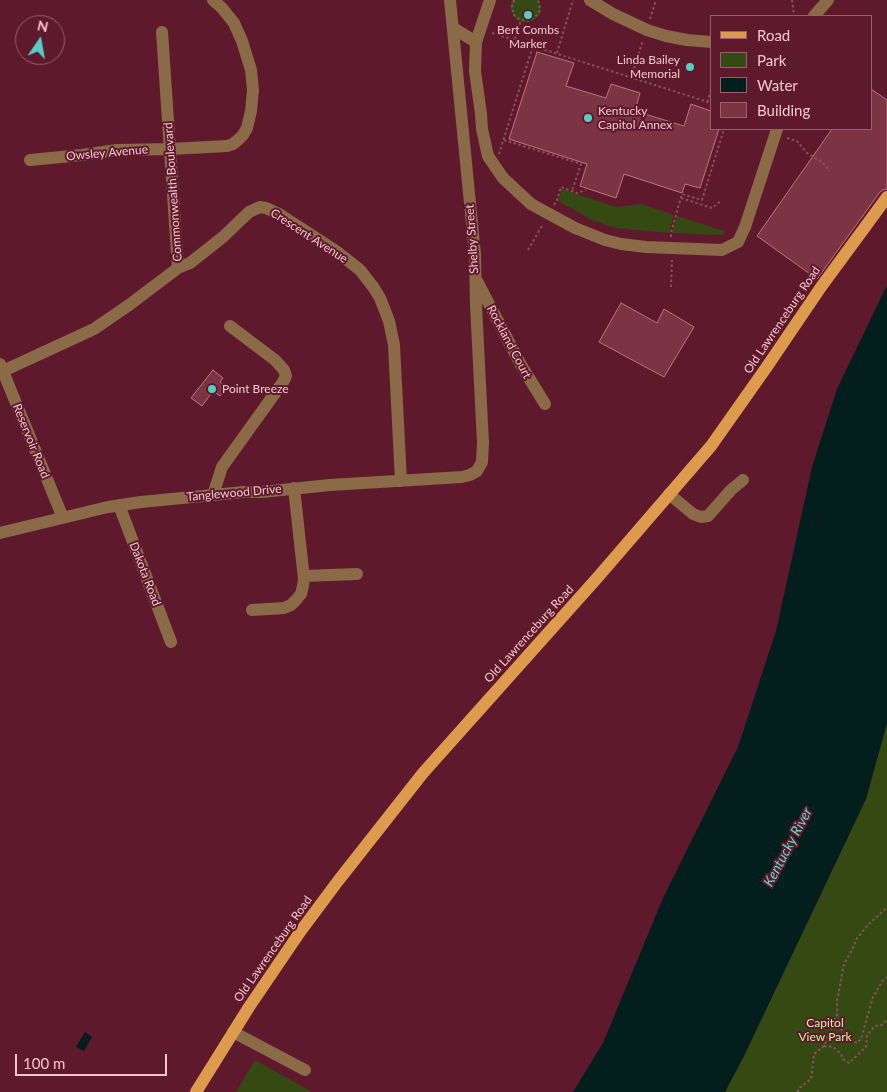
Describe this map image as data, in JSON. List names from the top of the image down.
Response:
{
  "streets": {
    "main road": ["Old Lawrenceburg Road"],
    "street": [
      "Owsley Avenue",
      "Commonwealth Boulevard",
      "Crescent Avenue",
      "Shelby Street",
      "Rockland Court",
      "Reservoir Road",
      "Tanglewood Drive",
      "Dakota Road"
    ]
  },
  "crossings": [
    ["Owsley Avenue", "Commonwealth Boulevard"],
    ["Commonwealth Boulevard", "Crescent Avenue"],
    ["Commonwealth Boulevard", "Reservoir Road"],
    ["Crescent Avenue", "Tanglewood Drive"],
    ["Shelby Street", "Rockland Court"],
    ["Shelby Street", "Tanglewood Drive"],
    ["Reservoir Road", "Tanglewood Drive"],
    ["Tanglewood Drive", "Dakota Road"]
  ],
  "water": ["Kentucky River"],
  "parks": ["Capitol View Park"],
  "places": [
    "Bert Combs Marker",
    "Linda Bailey Memorial",
    "Kentucky Capitol Annex",
    "Point Breeze"
  ],
  "legend": [
    "Road",
    "Park",
    "Water",
    "Building"
  ],
  "scale_bar": "100 m",
  "north": "top"
}
